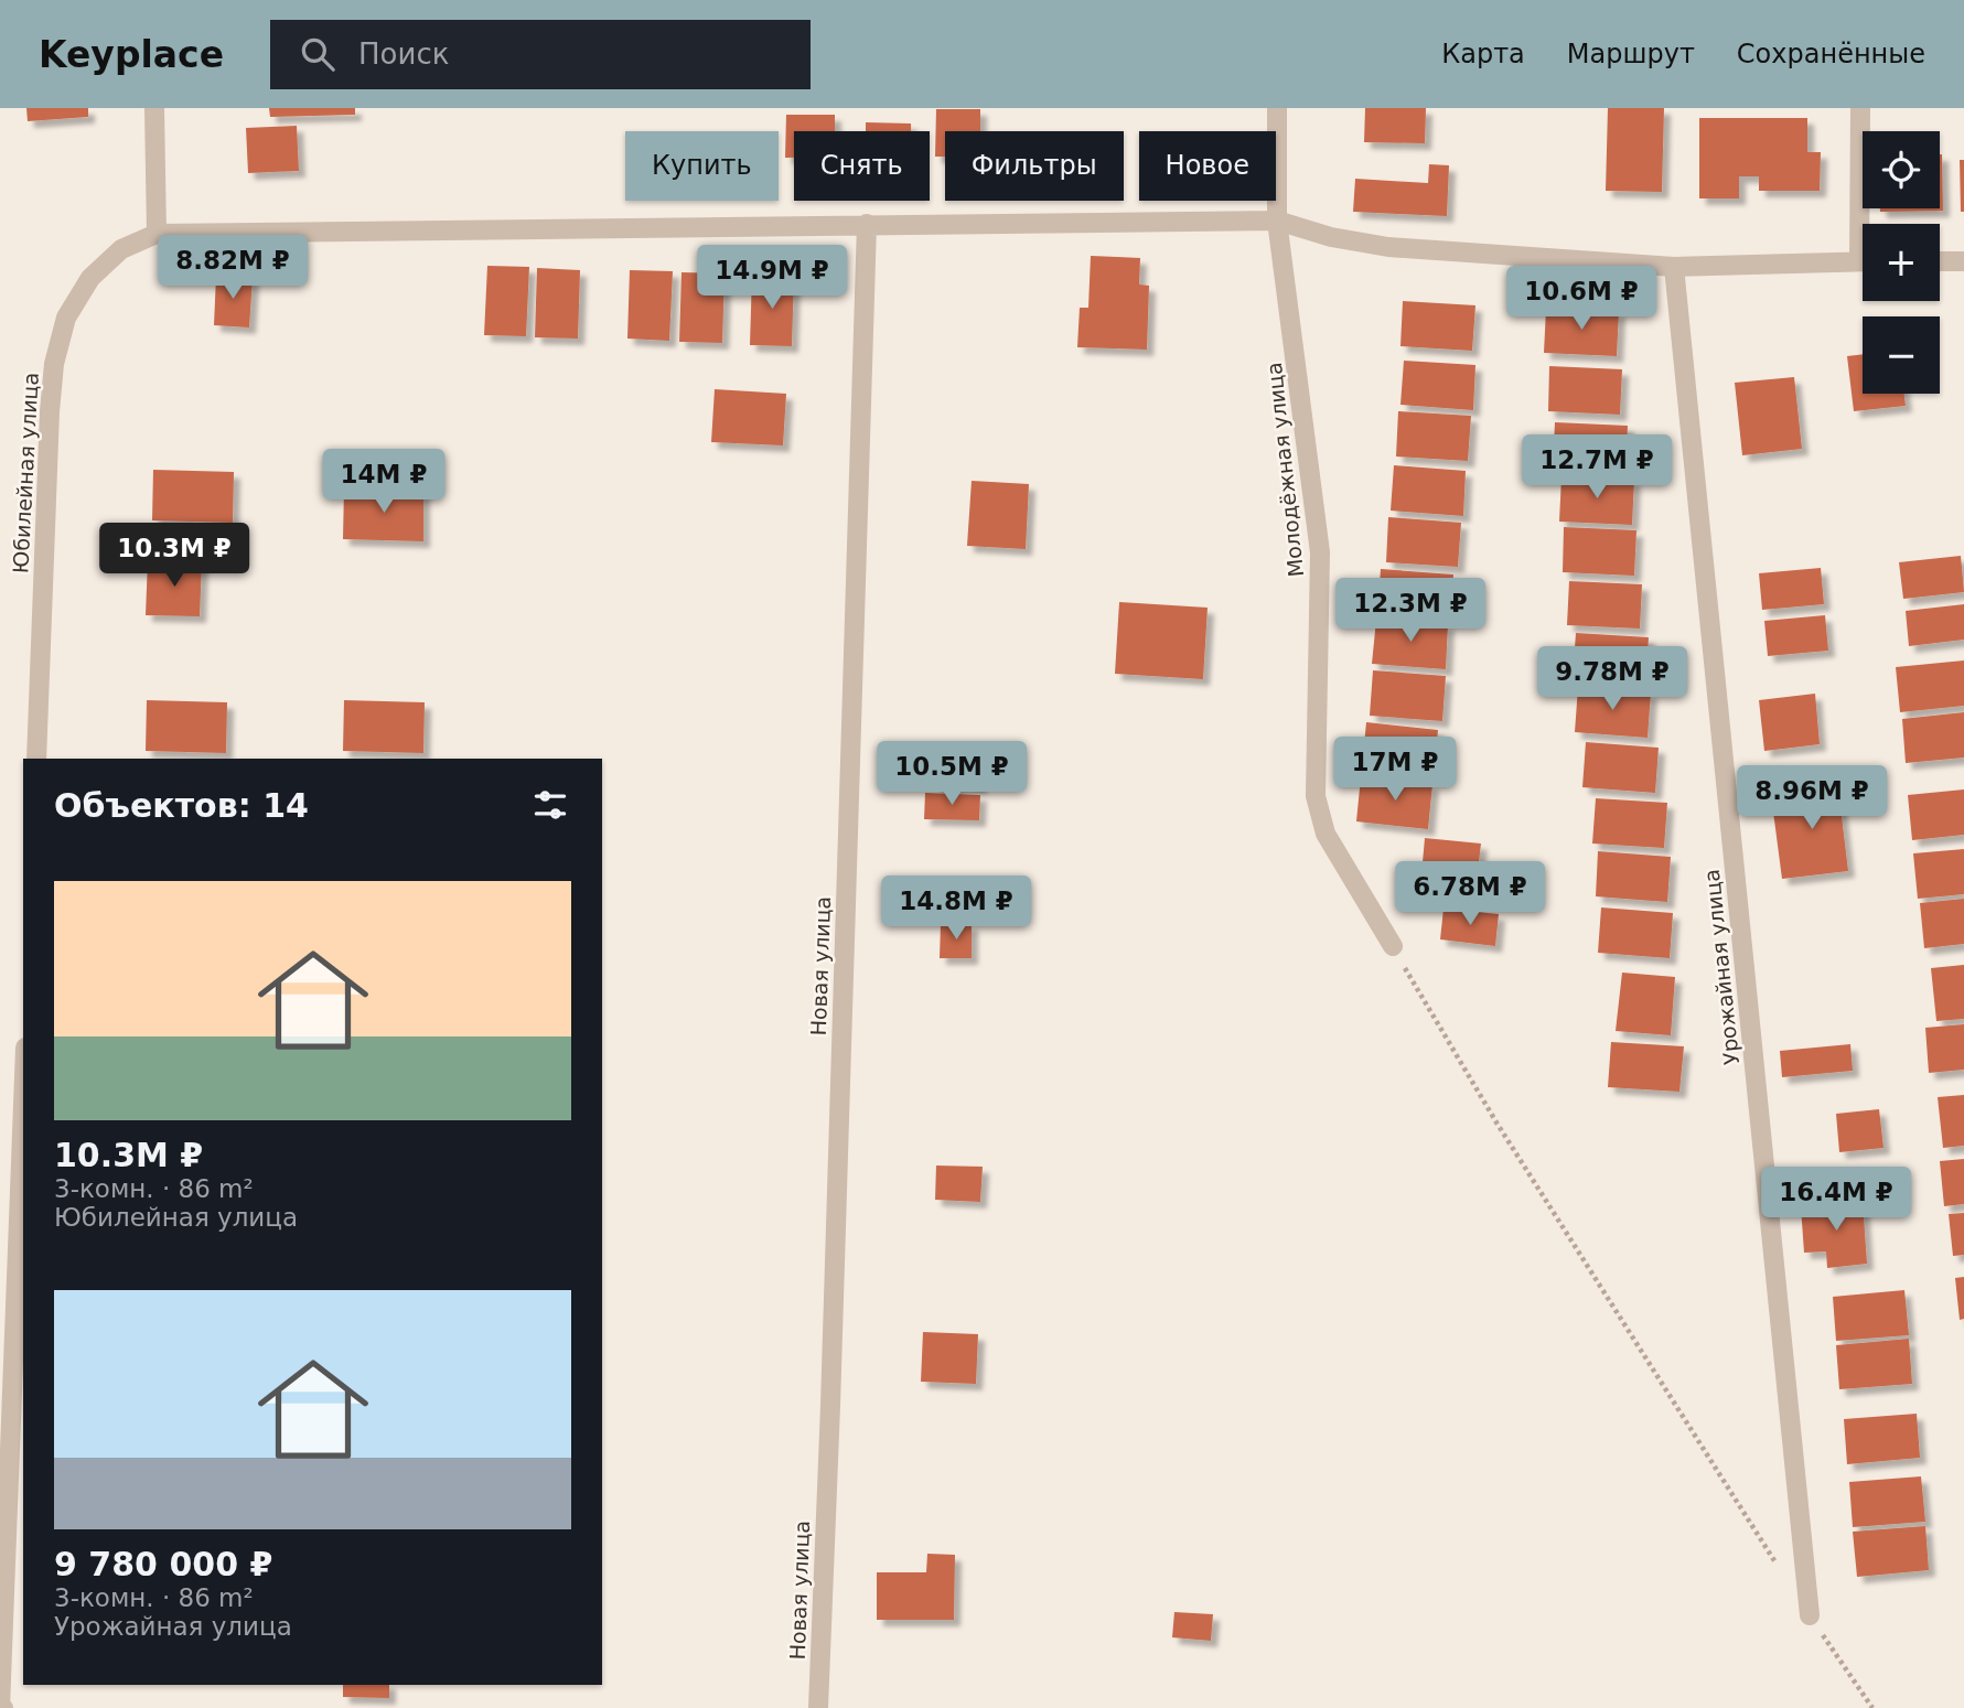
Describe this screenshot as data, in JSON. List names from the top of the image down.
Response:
{
  "streets": {
    "street": [
      "Молодёжная улица",
      "Юбилейная улица",
      "Новая улица",
      "Урожайная улица"
    ]
  },
  "page": {
    "header": "Keyplace",
    "search": "Поиск",
    "nav": ["Карта", "Маршрут", "Сохранённые"],
    "map_buttons": ["+", "−"],
    "chip": [
      "Купить",
      "Снять",
      "Фильтры",
      "Новое"
    ],
    "price": [
      "8.82M ₽",
      "14.9M ₽",
      "10.6M ₽",
      "12.7M ₽",
      "14M ₽",
      "10.3M ₽",
      "12.3M ₽",
      "9.78M ₽",
      "17M ₽",
      "10.5M ₽",
      "8.96M ₽",
      "6.78M ₽",
      "14.8M ₽",
      "16.4M ₽"
    ],
    "heading": "Объектов: 14",
    "list": [
      {
        "name": "10.3M ₽",
        "note": "3-комн. · 86 m² · Юбилейная улица"
      },
      {
        "name": "9 780 000 ₽",
        "note": "3-комн. · 86 m² · Урожайная улица"
      }
    ]
  }
}
